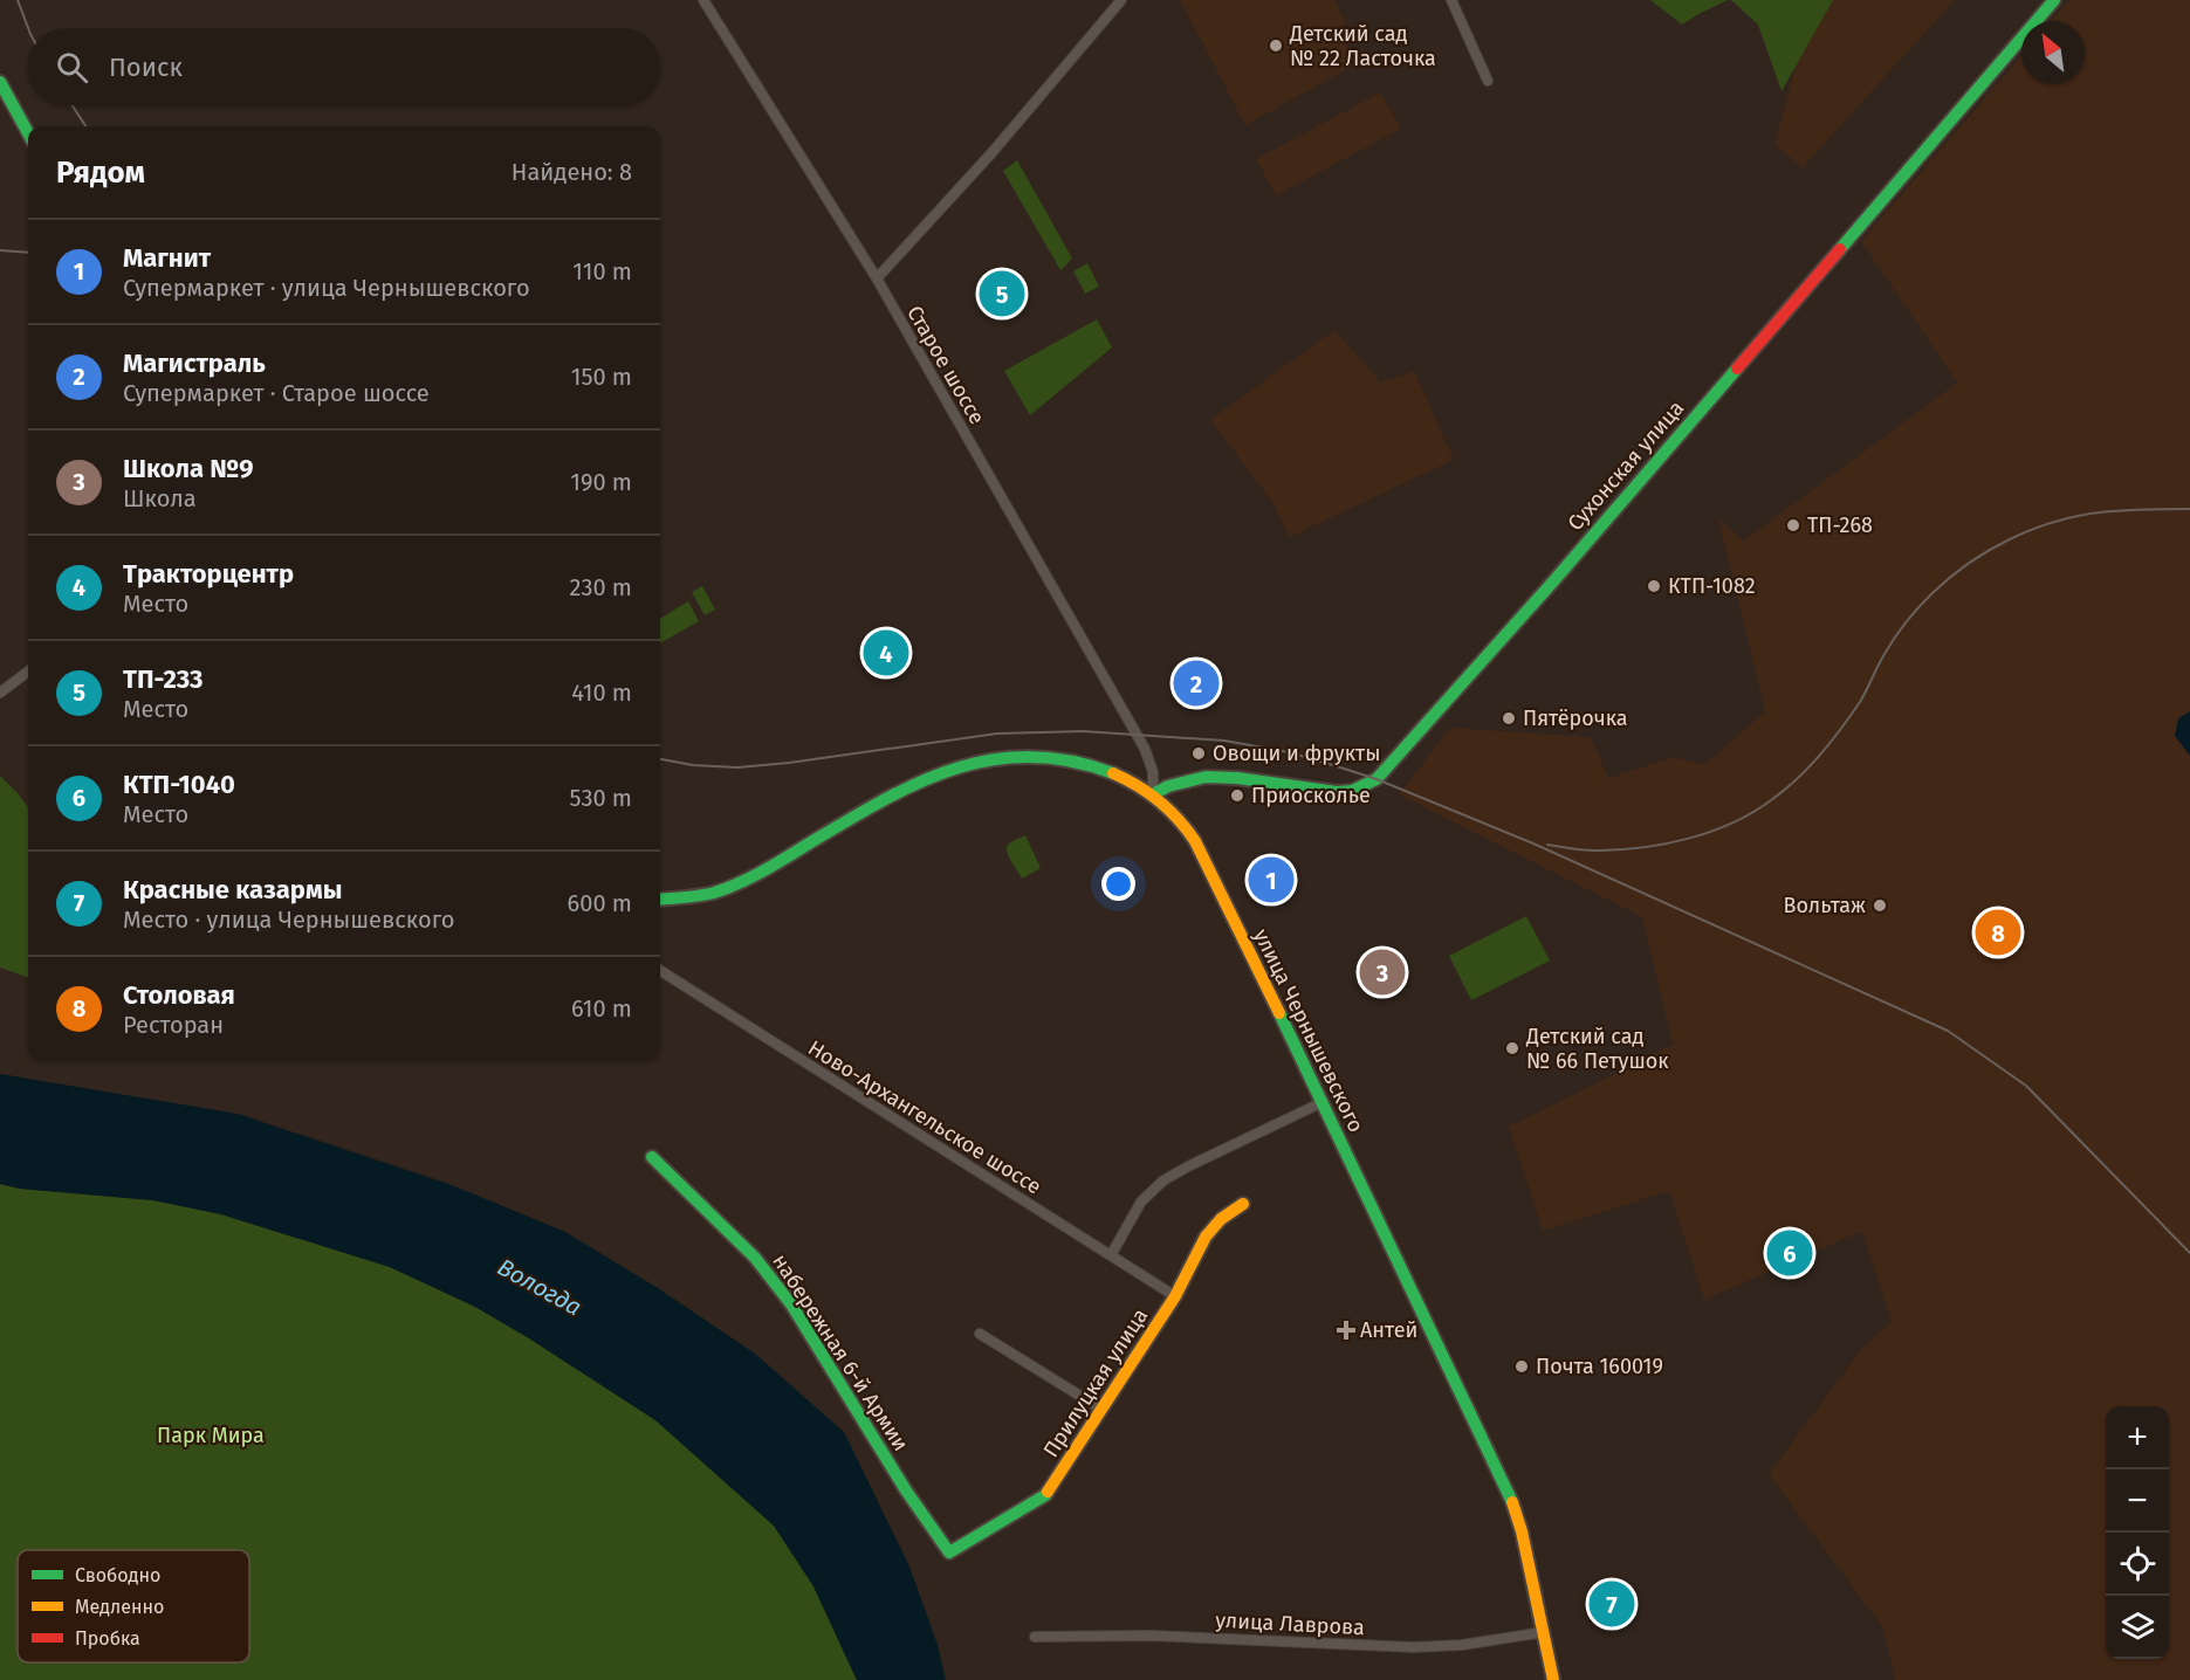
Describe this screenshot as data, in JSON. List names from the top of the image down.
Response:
{
  "streets": {
    "street": [
      "Старое шоссе",
      "Сухонская улица",
      "улица Чернышевского",
      "Ново-Архангельское шоссе",
      "набережная 6-й Армии",
      "Прилуцкая улица",
      "улица Лаврова"
    ]
  },
  "crossings": [
    ["Старое шоссе", "Сухонская улица"],
    ["Старое шоссе", "улица Чернышевского"],
    ["Сухонская улица", "улица Чернышевского"],
    ["улица Чернышевского", "улица Лаврова"],
    ["Ново-Архангельское шоссе", "Прилуцкая улица"],
    ["набережная 6-й Армии", "Прилуцкая улица"]
  ],
  "water": ["Вологда"],
  "parks": ["Парк Мира"],
  "places": {
    "other": [
      "Детский сад № 22 Ласточка",
      "ТП-268",
      "КТП-1082",
      "Пятёрочка",
      "Овощи и фрукты",
      "Приосколье",
      "Вольтаж",
      "Детский сад № 66 Петушок",
      "Почта 160019"
    ],
    "health": ["Антей"]
  },
  "legend": ["Свободно", "Медленно", "Пробка"],
  "north": "top left",
  "page": {
    "search": "Поиск",
    "heading": ["Рядом", "Найдено: 8"],
    "list": [
      {
        "mark": "1",
        "name": "Магнит",
        "note": "Супермаркет · улица Чернышевского",
        "value": "110 m"
      },
      {
        "mark": "2",
        "name": "Магистраль",
        "note": "Супермаркет · Старое шоссе",
        "value": "150 m"
      },
      {
        "mark": "3",
        "name": "Школа №9",
        "note": "Школа",
        "value": "190 m"
      },
      {
        "mark": "4",
        "name": "Тракторцентр",
        "note": "Место",
        "value": "230 m"
      },
      {
        "mark": "5",
        "name": "ТП-233",
        "note": "Место",
        "value": "410 m"
      },
      {
        "mark": "6",
        "name": "КТП-1040",
        "note": "Место",
        "value": "530 m"
      },
      {
        "mark": "7",
        "name": "Красные казармы",
        "note": "Место · улица Чернышевского",
        "value": "600 m"
      },
      {
        "mark": "8",
        "name": "Столовая",
        "note": "Ресторан",
        "value": "610 m"
      }
    ],
    "pins": [
      "5",
      "4",
      "2",
      "1",
      "8",
      "3",
      "6",
      "7"
    ],
    "map_buttons": ["+", "−"]
  }
}
